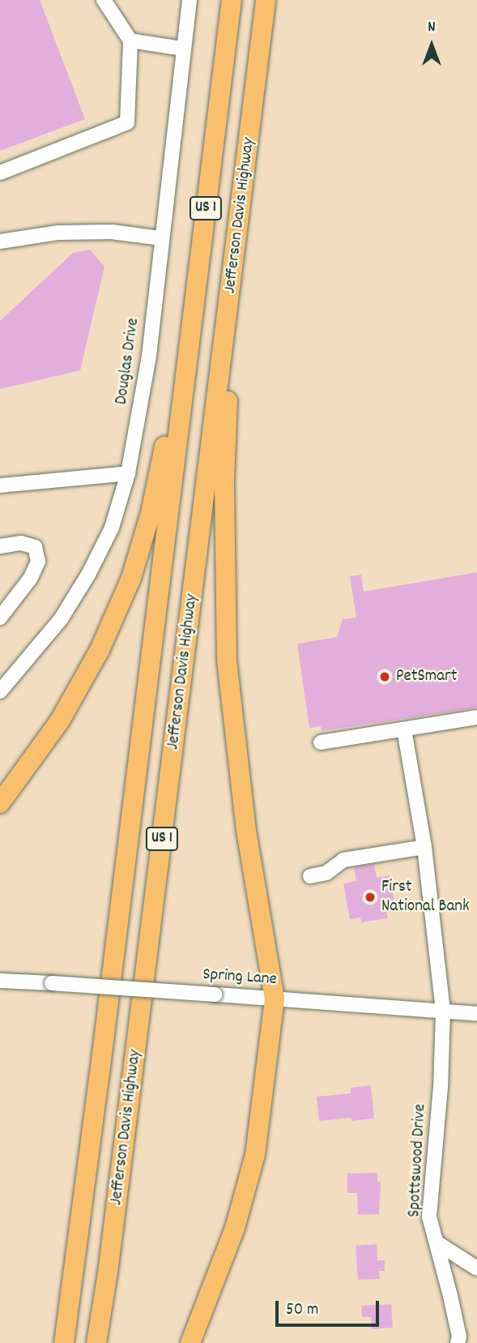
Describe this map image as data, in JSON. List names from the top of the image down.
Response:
{
  "streets": {
    "highway": ["US 1", "Jefferson Davis Highway"],
    "street": ["Douglas Drive", "Spring Lane", "Spottswood Drive"]
  },
  "crossings": [
    ["Spring Lane", "Spottswood Drive"]
  ],
  "places": ["PetSmart", "First National Bank"],
  "scale_bar": "50 m",
  "north": "top"
}
